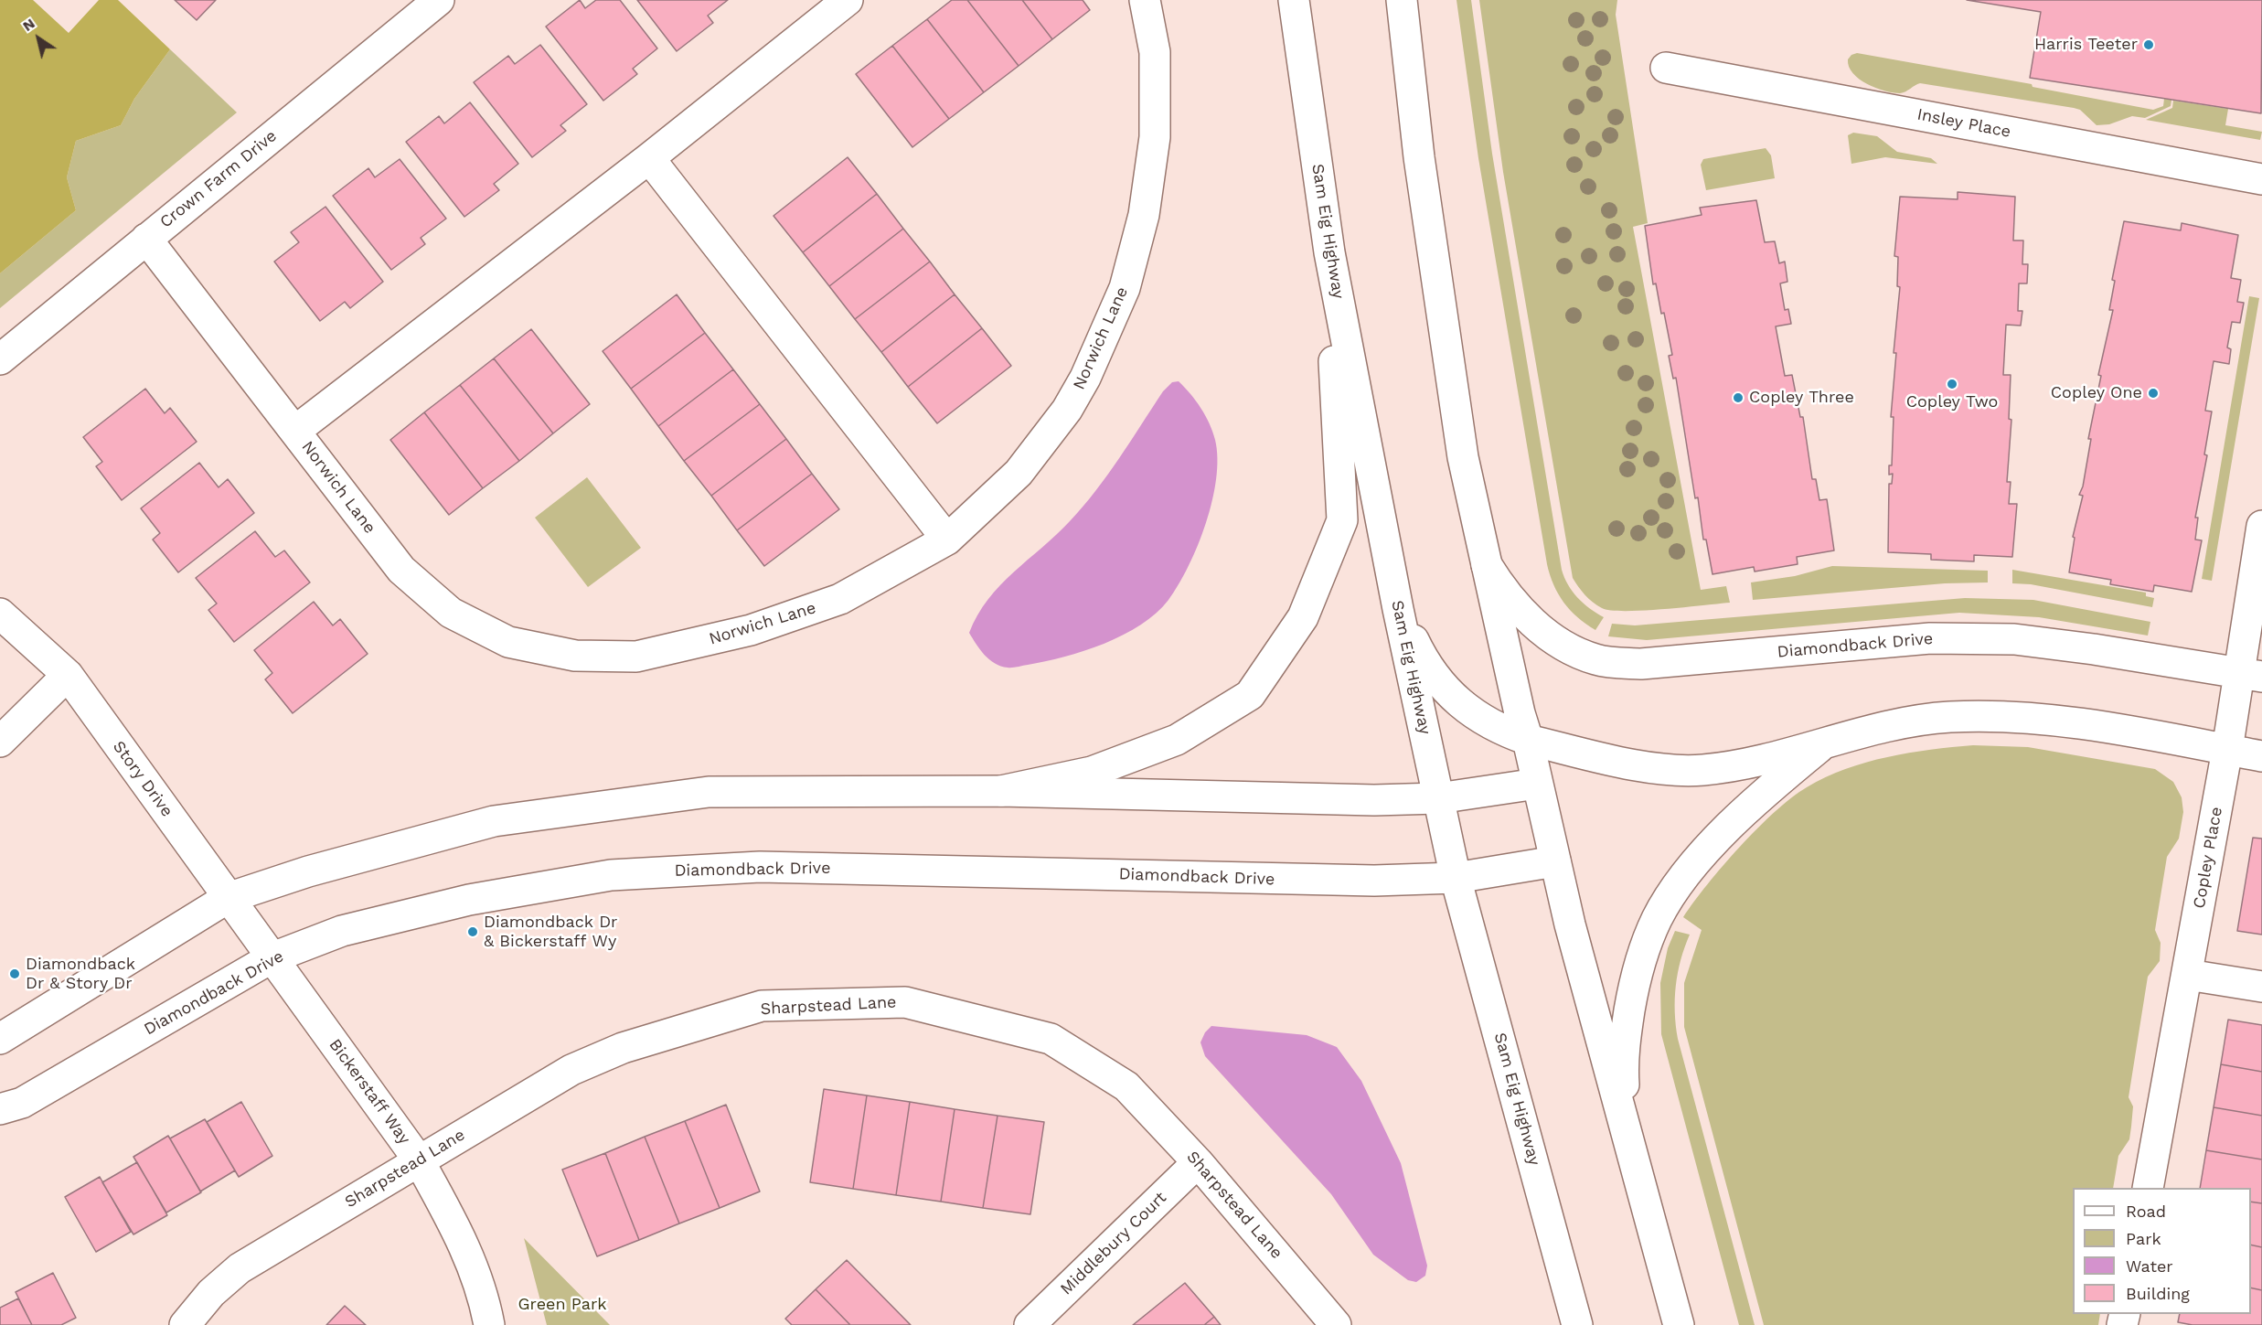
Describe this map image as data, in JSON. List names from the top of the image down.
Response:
{
  "streets": {
    "street": [
      "Insley Place",
      "Crown Farm Drive",
      "Sam Eig Highway",
      "Norwich Lane",
      "Diamondback Drive",
      "Story Drive",
      "Copley Place",
      "Sharpstead Lane",
      "Bickerstaff Way",
      "Middlebury Court"
    ]
  },
  "crossings": [
    ["Crown Farm Drive", "Norwich Lane"],
    ["Sam Eig Highway", "Diamondback Drive"],
    ["Diamondback Drive", "Story Drive"],
    ["Diamondback Drive", "Copley Place"],
    ["Diamondback Drive", "Bickerstaff Way"],
    ["Story Drive", "Bickerstaff Way"],
    ["Sharpstead Lane", "Bickerstaff Way"],
    ["Sharpstead Lane", "Middlebury Court"]
  ],
  "parks": ["Green Park"],
  "places": [
    "Harris Teeter",
    "Copley Two",
    "Copley One",
    "Copley Three",
    "Diamondback Dr & Bickerstaff Wy",
    "Diamondback Dr & Story Dr"
  ],
  "legend": [
    "Road",
    "Park",
    "Water",
    "Building"
  ],
  "north": "top left"
}
